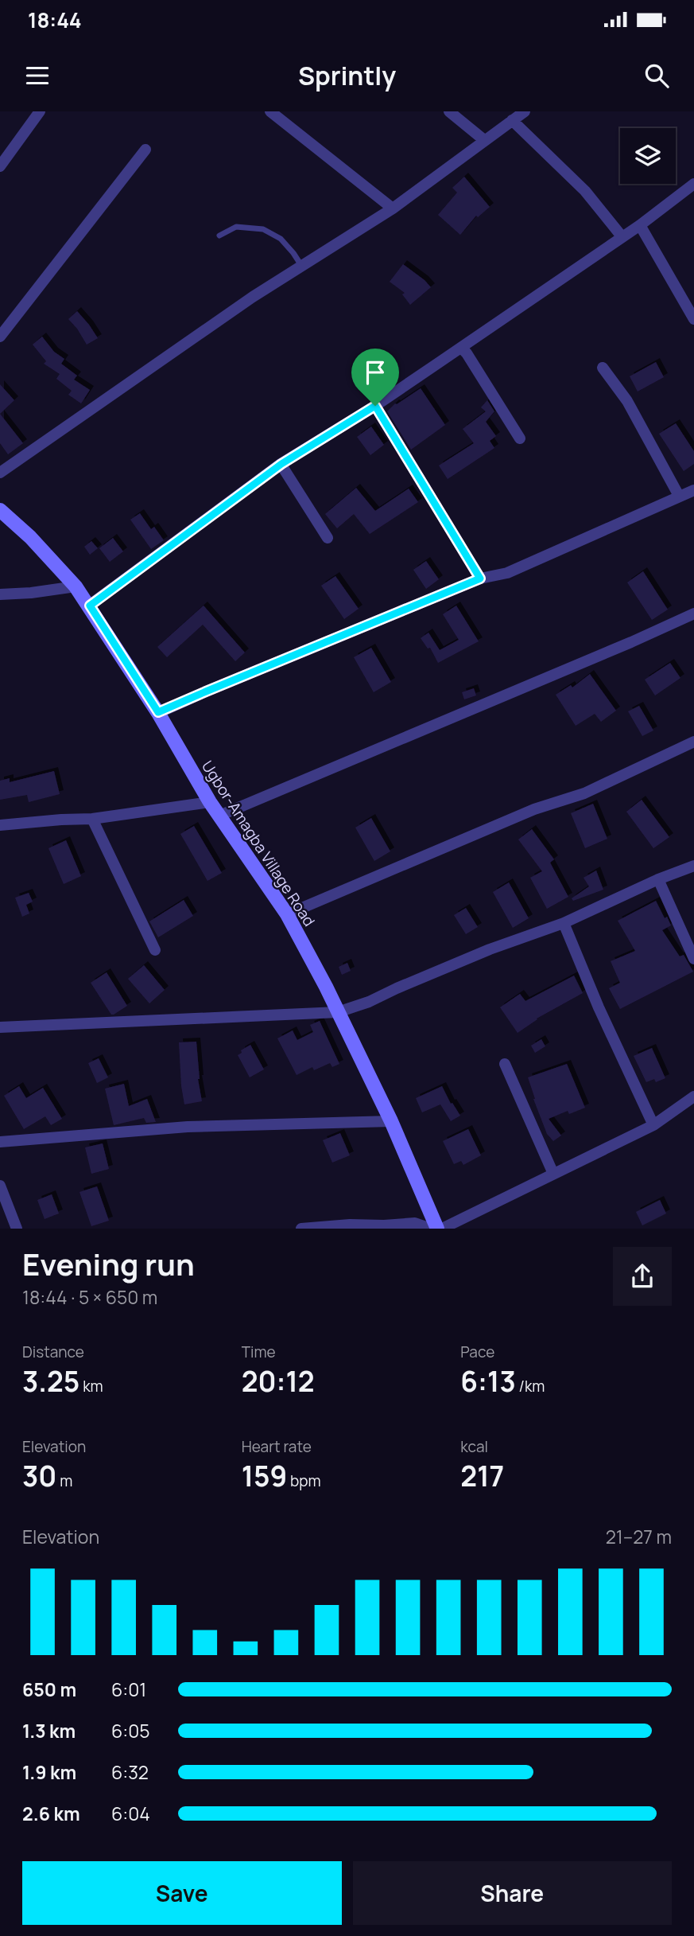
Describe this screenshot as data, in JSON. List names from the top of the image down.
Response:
{
  "streets": {
    "street": ["Ugbor-Amagba Village Road"]
  },
  "page": {
    "status": "18:44",
    "header": "Sprintly",
    "heading": ["Evening run", "18:44 · 5 × 650 m"],
    "stats": [
      ["Distance", "3.25 km"],
      ["Time", "20:12"],
      ["Pace", "6:13 /km"],
      ["Elevation", "30 m"],
      ["Heart rate", "159 bpm"],
      ["kcal", "217"]
    ],
    "chart": ["Elevation", "21–27 m"],
    "list": [
      {
        "name": "650 m",
        "note": "6:01"
      },
      {
        "name": "1.3 km",
        "note": "6:05"
      },
      {
        "name": "1.9 km",
        "note": "6:32"
      },
      {
        "name": "2.6 km",
        "note": "6:04"
      }
    ],
    "buttons": ["Save", "Share"]
  }
}
